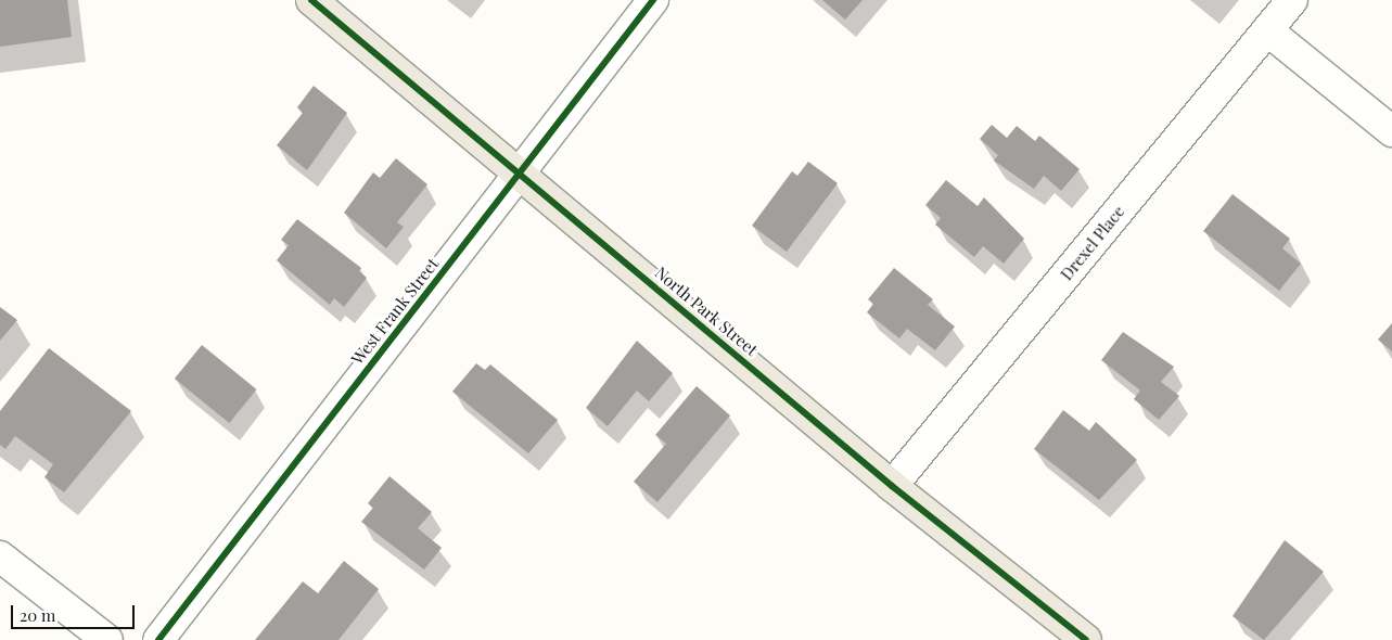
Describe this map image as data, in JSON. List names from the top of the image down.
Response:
{
  "streets": {
    "main road": ["North Park Street"],
    "street": ["Drexel Place", "West Frank Street"]
  },
  "crossings": [
    ["Drexel Place", "North Park Street"],
    ["West Frank Street", "North Park Street"]
  ],
  "scale_bar": "20 m"
}
